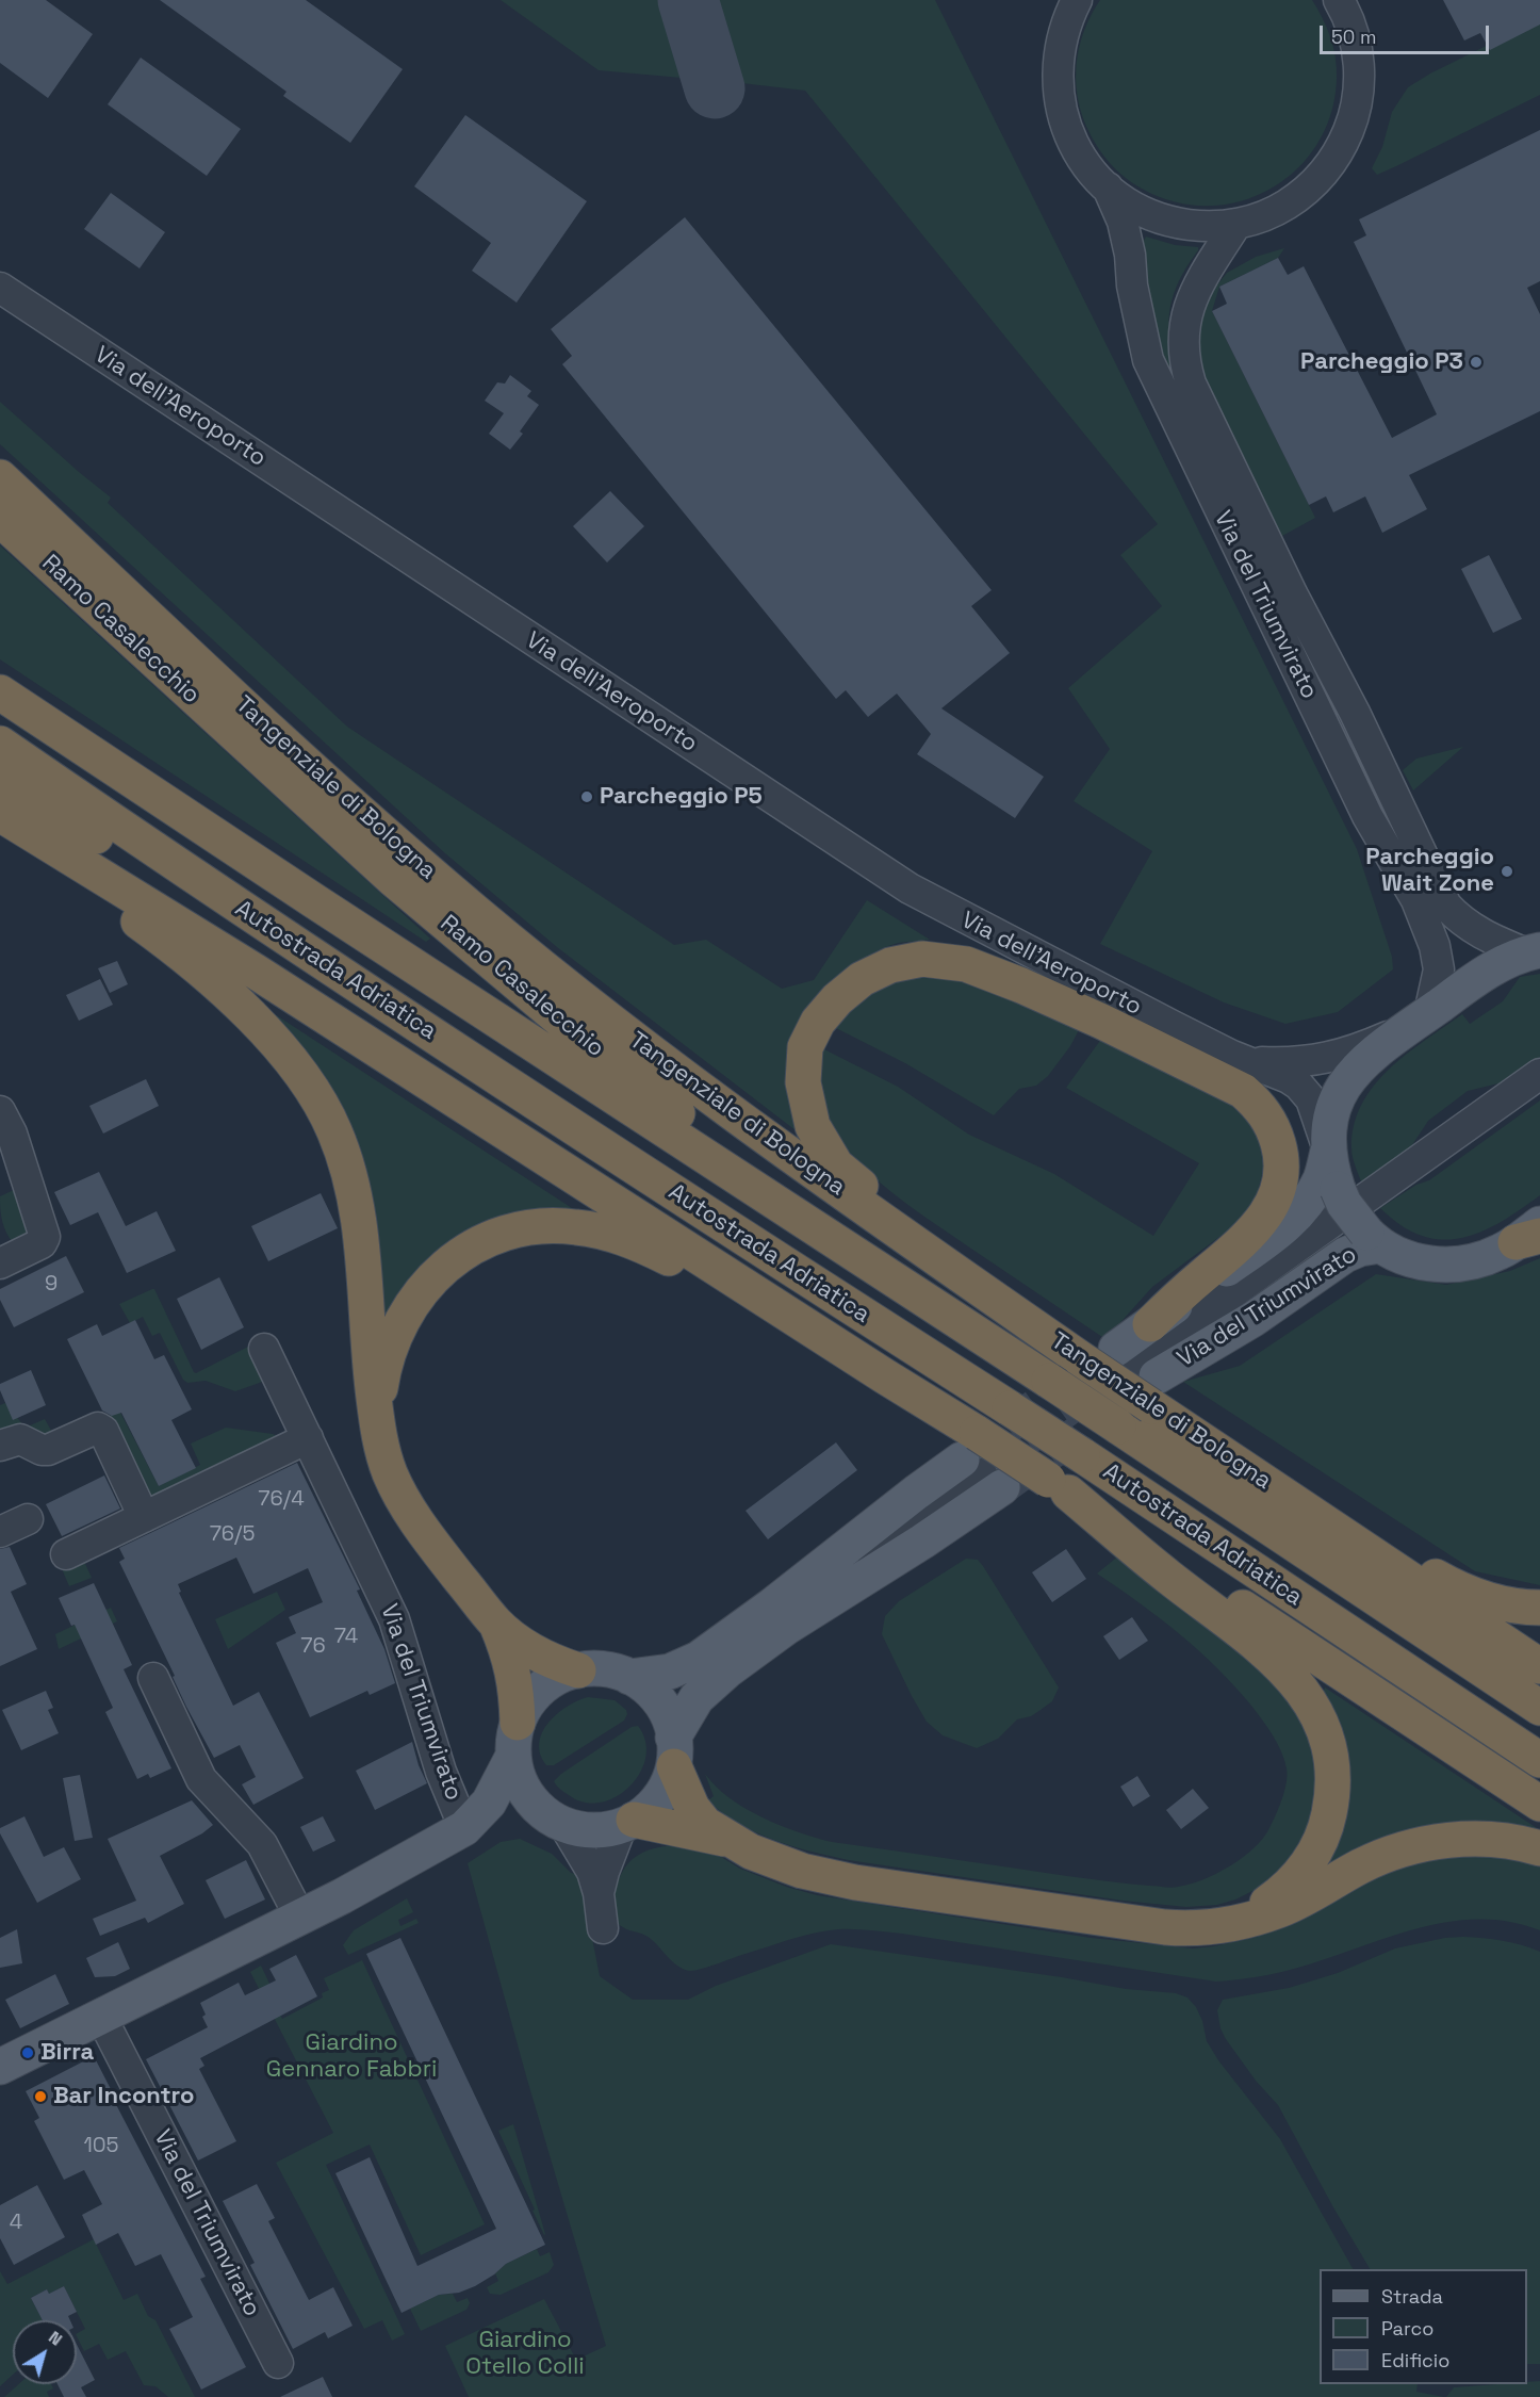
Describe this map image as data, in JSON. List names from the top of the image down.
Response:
{
  "streets": {
    "highway": ["Ramo Casalecchio", "Tangenziale di Bologna", "Autostrada Adriatica"],
    "main road": ["Via del Triumvirato"],
    "street": ["Via dell'Aeroporto"]
  },
  "crossings": [
    ["Via dell'Aeroporto", "Via del Triumvirato"],
    ["Via del Triumvirato", "Tangenziale di Bologna"],
    ["Ramo Casalecchio", "Autostrada Adriatica"]
  ],
  "parks": ["Giardino Gennaro Fabbri", "Giardino Otello Colli"],
  "places": [
    "Parcheggio P3",
    "Parcheggio P5",
    "Parcheggio Wait Zone",
    "Birra",
    "Bar Incontro"
  ],
  "house_numbers": [
    "9",
    "76/4",
    "76/5",
    "74",
    "76",
    "105",
    "4"
  ],
  "legend": ["Strada", "Parco", "Edificio"],
  "scale_bar": "50 m",
  "north": "top right"
}
